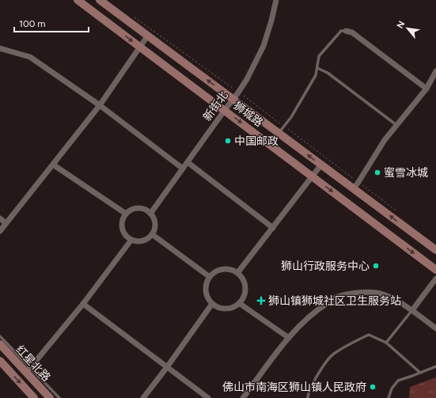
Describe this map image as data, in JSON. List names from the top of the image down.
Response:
{
  "streets": {
    "street": ["新街北", "狮城路", "红星北路"]
  },
  "crossings": [
    ["新街北", "狮城路"]
  ],
  "places": {
    "other": [
      "中国邮政",
      "蜜雪冰城",
      "狮山行政服务中心",
      "佛山市南海区狮山镇人民政府"
    ],
    "health": ["狮山镇狮城社区卫生服务站"]
  },
  "scale_bar": "100 m",
  "north": "top left"
}
